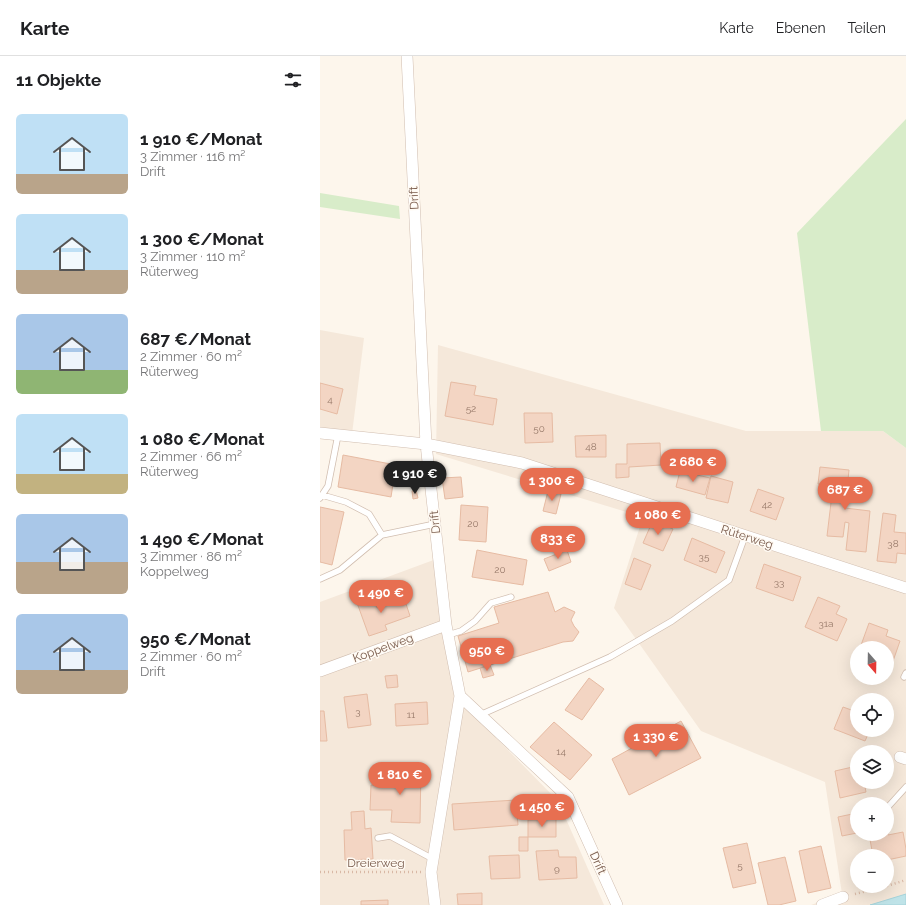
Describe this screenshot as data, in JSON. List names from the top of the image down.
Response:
{
  "streets": {
    "street": ["Drift", "Rüterweg", "Koppelweg"],
    "path": ["Dreierweg"]
  },
  "crossings": [
    ["Drift", "Rüterweg"],
    ["Drift", "Koppelweg"]
  ],
  "house_numbers": [
    "4",
    "52",
    "50",
    "48",
    "42",
    "20",
    "38",
    "35",
    "20",
    "33",
    "31a",
    "3",
    "11",
    "14",
    "5",
    "9"
  ],
  "north": "bottom",
  "page": {
    "header": "Karte",
    "nav": ["Karte", "Ebenen", "Teilen"],
    "heading": "11 Objekte",
    "list": [
      {
        "name": "1 910 €/Monat",
        "note": "3 Zimmer · 116 m² · Drift"
      },
      {
        "name": "1 300 €/Monat",
        "note": "3 Zimmer · 110 m² · Rüterweg"
      },
      {
        "name": "687 €/Monat",
        "note": "2 Zimmer · 60 m² · Rüterweg"
      },
      {
        "name": "1 080 €/Monat",
        "note": "2 Zimmer · 66 m² · Rüterweg"
      },
      {
        "name": "1 490 €/Monat",
        "note": "3 Zimmer · 86 m² · Koppelweg"
      },
      {
        "name": "950 €/Monat",
        "note": "2 Zimmer · 60 m² · Drift"
      }
    ],
    "price": [
      "2 680 €",
      "1 910 €",
      "1 300 €",
      "687 €",
      "1 080 €",
      "833 €",
      "1 490 €",
      "950 €",
      "1 330 €",
      "1 810 €",
      "1 450 €"
    ],
    "map_buttons": ["+", "−"]
  }
}
